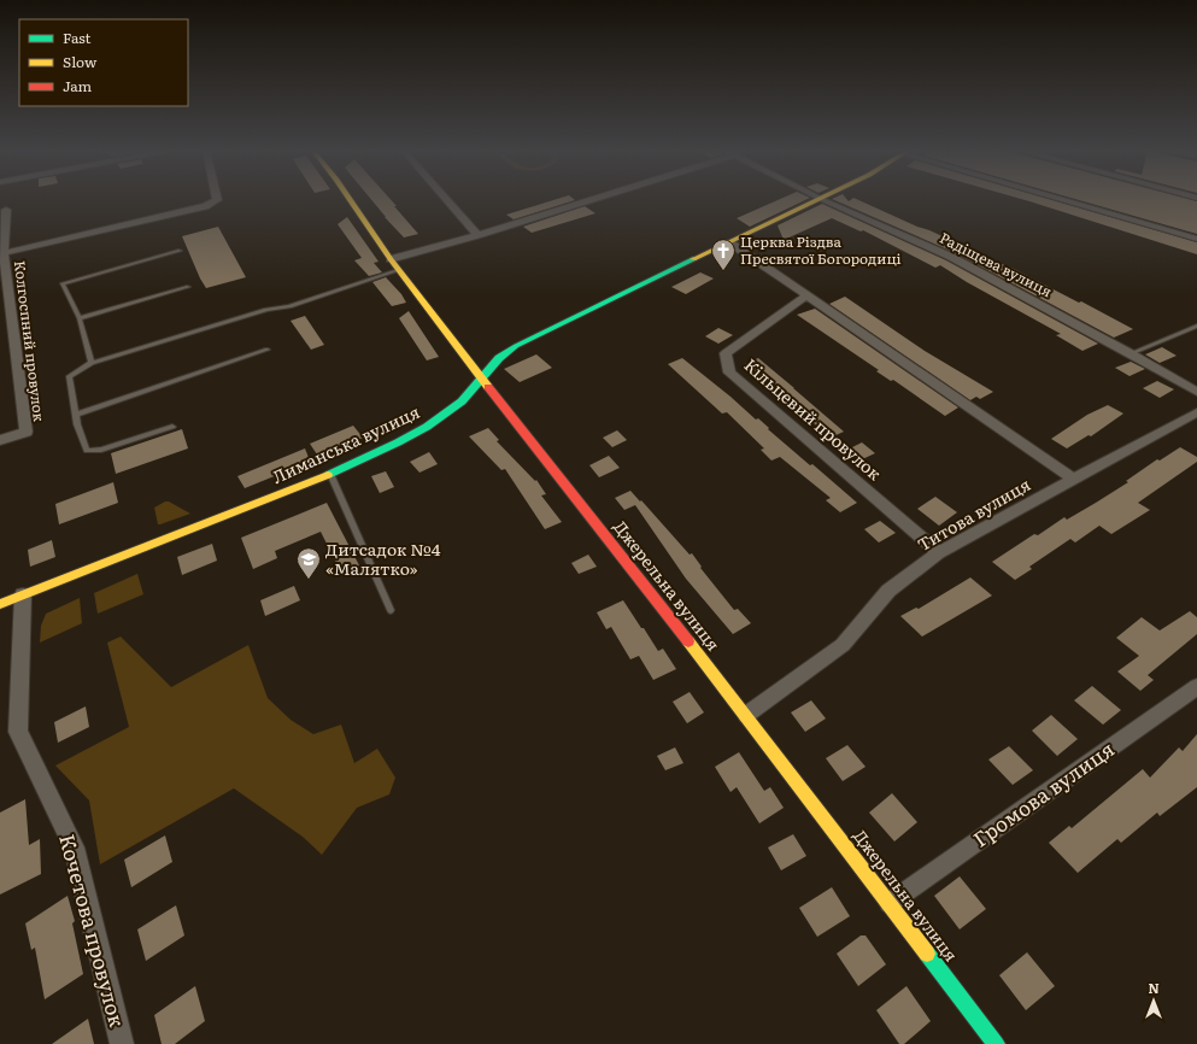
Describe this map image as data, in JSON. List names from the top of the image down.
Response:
{
  "streets": {
    "street": [
      "Радіщева вулиця",
      "Колгоспний провулок",
      "Кільцевий провулок",
      "Лиманська вулиця",
      "Титова вулиця",
      "Джерельна вулиця",
      "Громова вулиця",
      "Кочетова провулок"
    ]
  },
  "crossings": [
    ["Радіщева вулиця", "Лиманська вулиця"],
    ["Кільцевий провулок", "Титова вулиця"],
    ["Лиманська вулиця", "Джерельна вулиця"],
    ["Лиманська вулиця", "Кочетова провулок"],
    ["Титова вулиця", "Джерельна вулиця"],
    ["Джерельна вулиця", "Громова вулиця"]
  ],
  "places": {
    "church": ["Церква Різдва Пресвятої Богородиці"],
    "school or university": ["Дитсадок №4 «Малятко»"]
  },
  "legend": ["Fast", "Slow", "Jam"],
  "north": "top"
}
